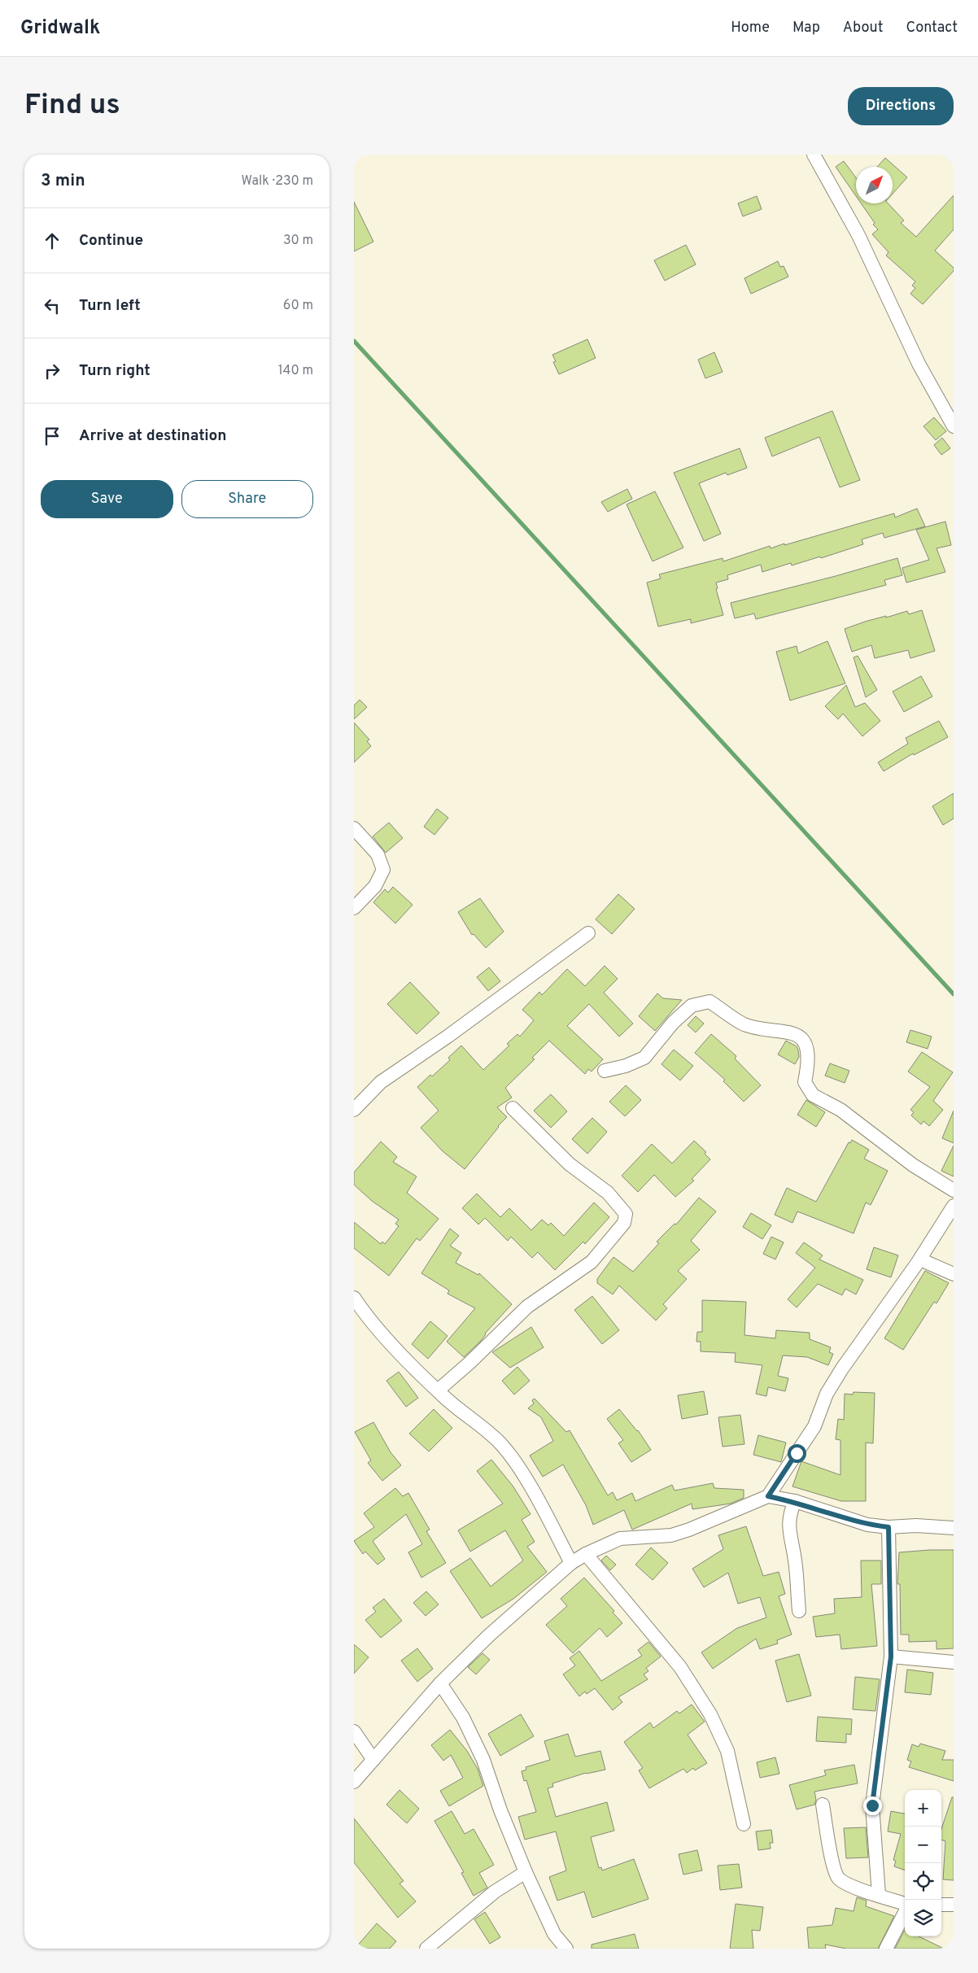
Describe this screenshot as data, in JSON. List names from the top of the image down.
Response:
{
  "north": "top right",
  "page": {
    "header": "Gridwalk",
    "nav": [
      "Home",
      "Map",
      "About",
      "Contact"
    ],
    "buttons": [
      "Directions",
      ["Save", "Share"]
    ],
    "title": "Find us",
    "heading": ["3 min", "Walk · 230 m"],
    "list": [
      ["Continue", "30 m"],
      ["Turn left", "60 m"],
      ["Turn right", "140 m"],
      "Arrive at destination"
    ],
    "map_buttons": ["+", "−"]
  }
}
